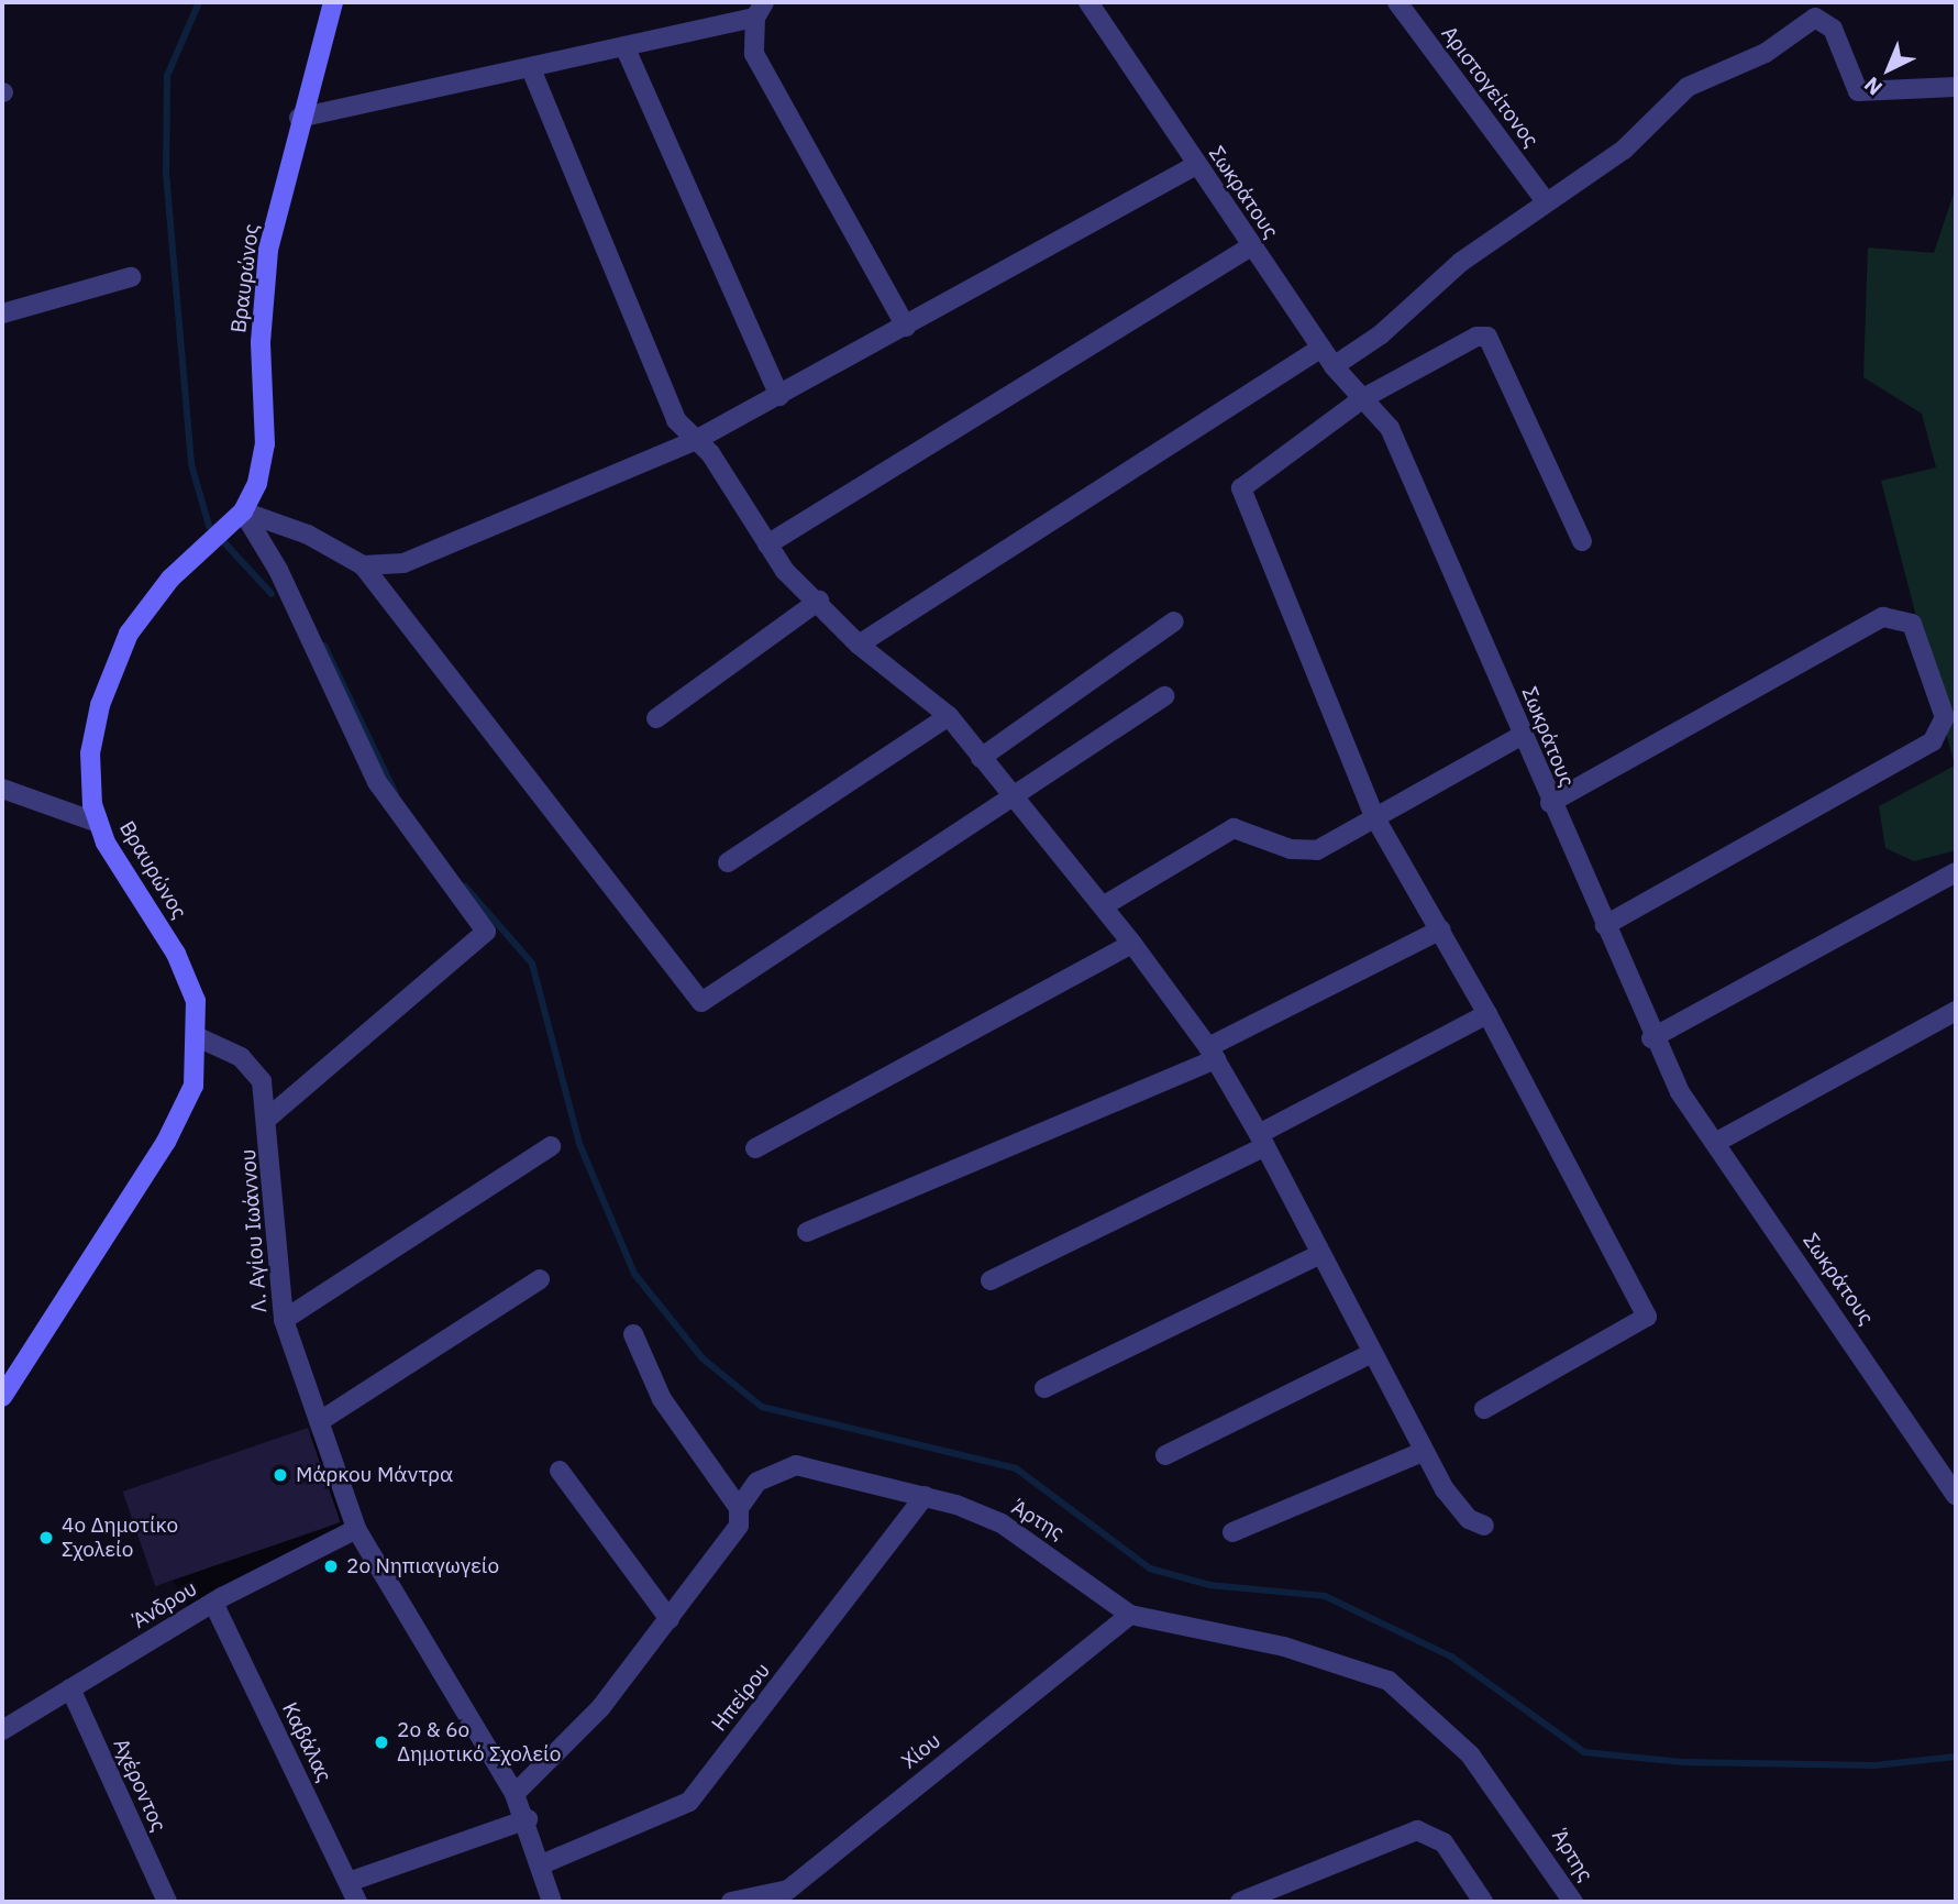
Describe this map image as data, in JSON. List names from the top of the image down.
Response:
{
  "streets": {
    "main road": ["Βραυρώνος"],
    "street": [
      "Αριστογείτονος",
      "Σωκράτους",
      "Λ. Αγίου Ιωάννου",
      "Άρτης",
      "Άνδρου",
      "Ηπείρου",
      "Καβάλας",
      "Χίου",
      "Αχέροντος"
    ]
  },
  "crossings": [
    ["Βραυρώνος", "Λ. Αγίου Ιωάννου"],
    ["Λ. Αγίου Ιωάννου", "Άρτης"],
    ["Λ. Αγίου Ιωάννου", "Άνδρου"],
    ["Λ. Αγίου Ιωάννου", "Ηπείρου"],
    ["Άρτης", "Ηπείρου"],
    ["Άρτης", "Χίου"],
    ["Άνδρου", "Καβάλας"],
    ["Άνδρου", "Αχέροντος"]
  ],
  "places": [
    "Μάρκου Μάντρα",
    "4ο Δημοτίκο Σχολείο",
    "2ο Νηπιαγωγείο",
    "2ο & 6ο Δημοτικό Σχολείο"
  ],
  "north": "bottom left"
}
